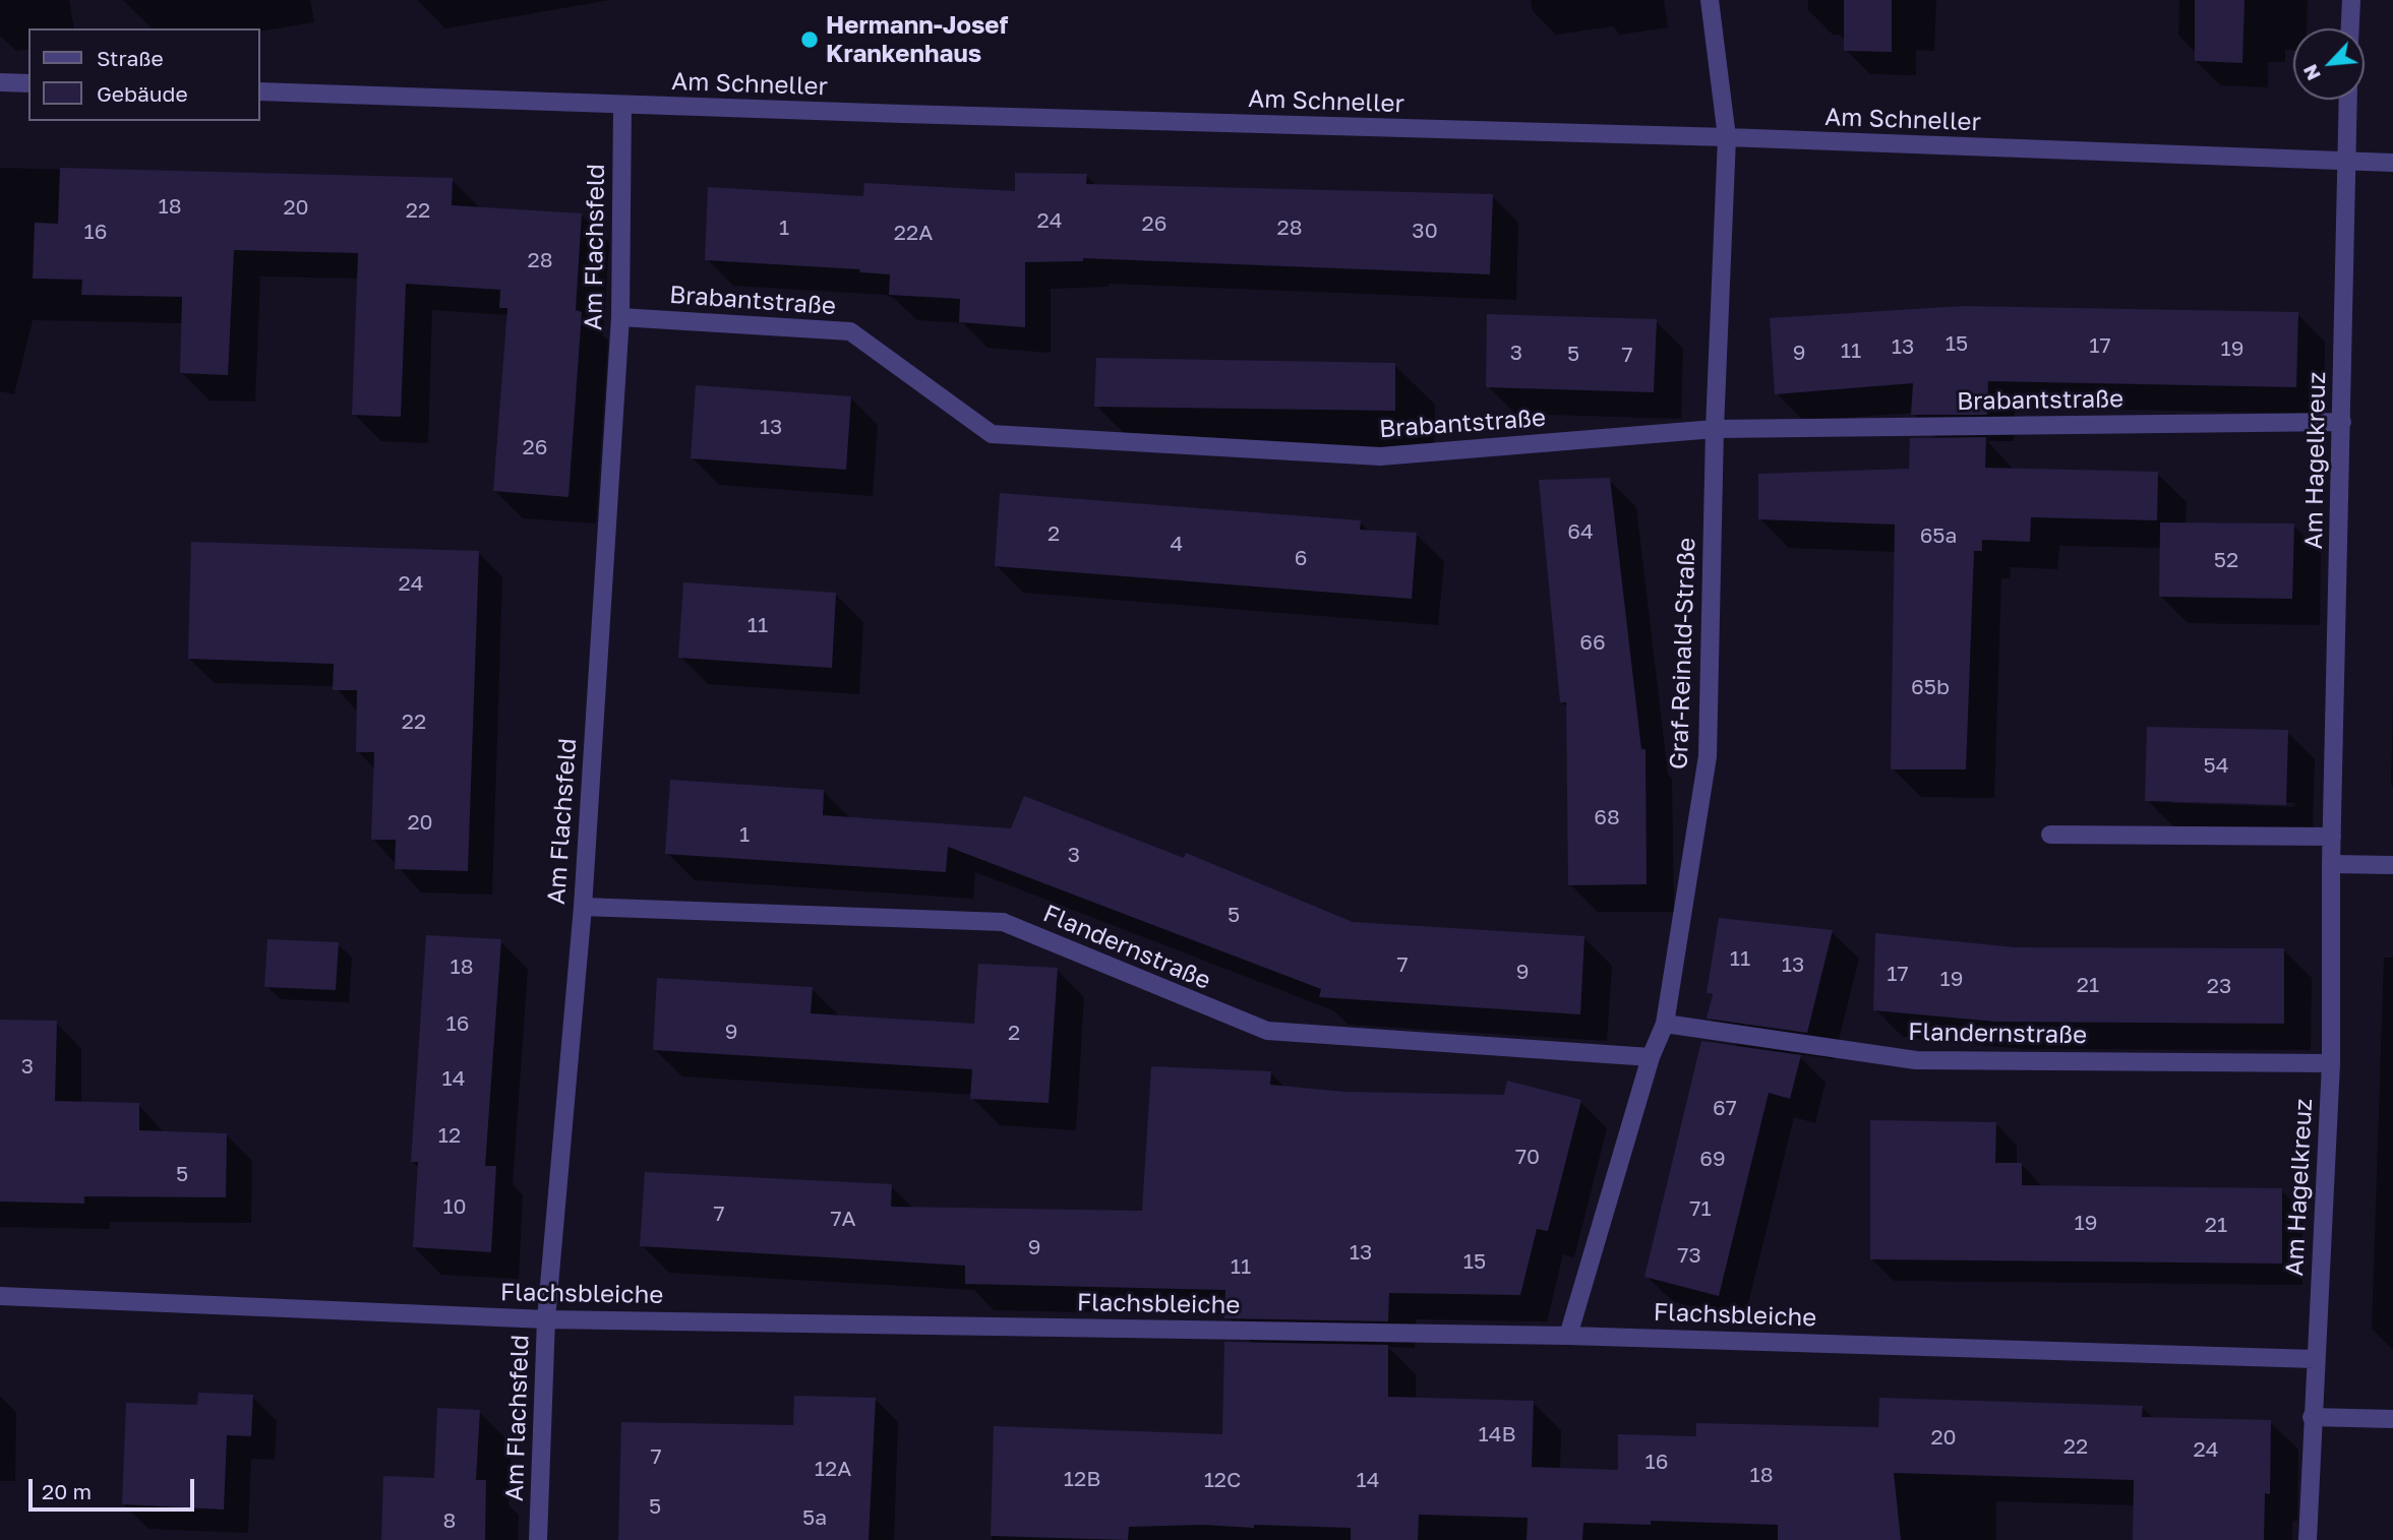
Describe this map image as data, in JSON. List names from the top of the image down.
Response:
{
  "streets": {
    "street": [
      "Am Schneller",
      "Am Flachsfeld",
      "Brabantstraße",
      "Am Hagelkreuz",
      "Graf-Reinald-Straße",
      "Flandernstraße",
      "Flachsbleiche"
    ]
  },
  "crossings": [
    ["Am Schneller", "Am Flachsfeld"],
    ["Am Schneller", "Am Hagelkreuz"],
    ["Am Schneller", "Graf-Reinald-Straße"],
    ["Am Flachsfeld", "Brabantstraße"],
    ["Am Flachsfeld", "Flandernstraße"],
    ["Am Flachsfeld", "Flachsbleiche"],
    ["Brabantstraße", "Am Hagelkreuz"],
    ["Brabantstraße", "Graf-Reinald-Straße"],
    ["Am Hagelkreuz", "Flandernstraße"],
    ["Am Hagelkreuz", "Flachsbleiche"],
    ["Graf-Reinald-Straße", "Flandernstraße"],
    ["Graf-Reinald-Straße", "Flachsbleiche"]
  ],
  "places": ["Hermann-Josef Krankenhaus"],
  "house_numbers": [
    "18",
    "20",
    "22",
    "24",
    "26",
    "1",
    "28",
    "30",
    "16",
    "22A",
    "28",
    "15",
    "17",
    "13",
    "19",
    "11",
    "3",
    "9",
    "5",
    "7",
    "13",
    "26",
    "64",
    "2",
    "65a",
    "4",
    "6",
    "52",
    "24",
    "11",
    "66",
    "65b",
    "22",
    "54",
    "68",
    "20",
    "1",
    "3",
    "5",
    "11",
    "7",
    "13",
    "18",
    "9",
    "17",
    "19",
    "21",
    "23",
    "16",
    "9",
    "2",
    "3",
    "14",
    "67",
    "12",
    "70",
    "69",
    "5",
    "10",
    "71",
    "7",
    "7A",
    "19",
    "21",
    "9",
    "13",
    "73",
    "15",
    "11",
    "14B",
    "20",
    "22",
    "24",
    "7",
    "16",
    "12A",
    "18",
    "12B",
    "12C",
    "14",
    "5",
    "5a",
    "8"
  ],
  "legend": ["Straße", "Gebäude"],
  "scale_bar": "20 m",
  "north": "bottom left"
}
